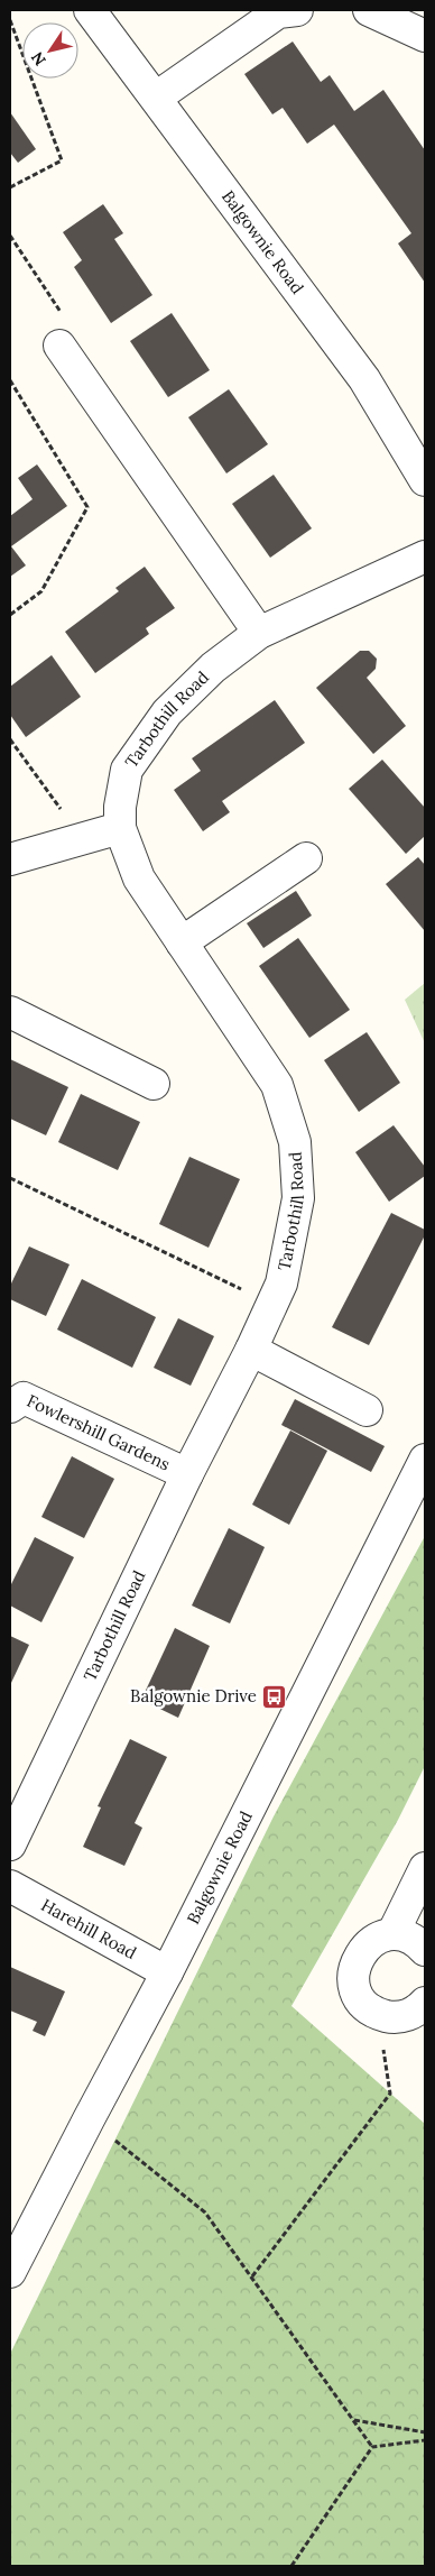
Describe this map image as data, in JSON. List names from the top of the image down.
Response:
{
  "streets": {
    "street": [
      "Balgownie Road",
      "Tarbothill Road",
      "Fowlershill Gardens",
      "Harehill Road"
    ]
  },
  "crossings": [
    ["Balgownie Road", "Harehill Road"],
    ["Tarbothill Road", "Fowlershill Gardens"]
  ],
  "places": {
    "bus stop": ["Balgownie Drive"]
  },
  "north": "bottom left"
}
